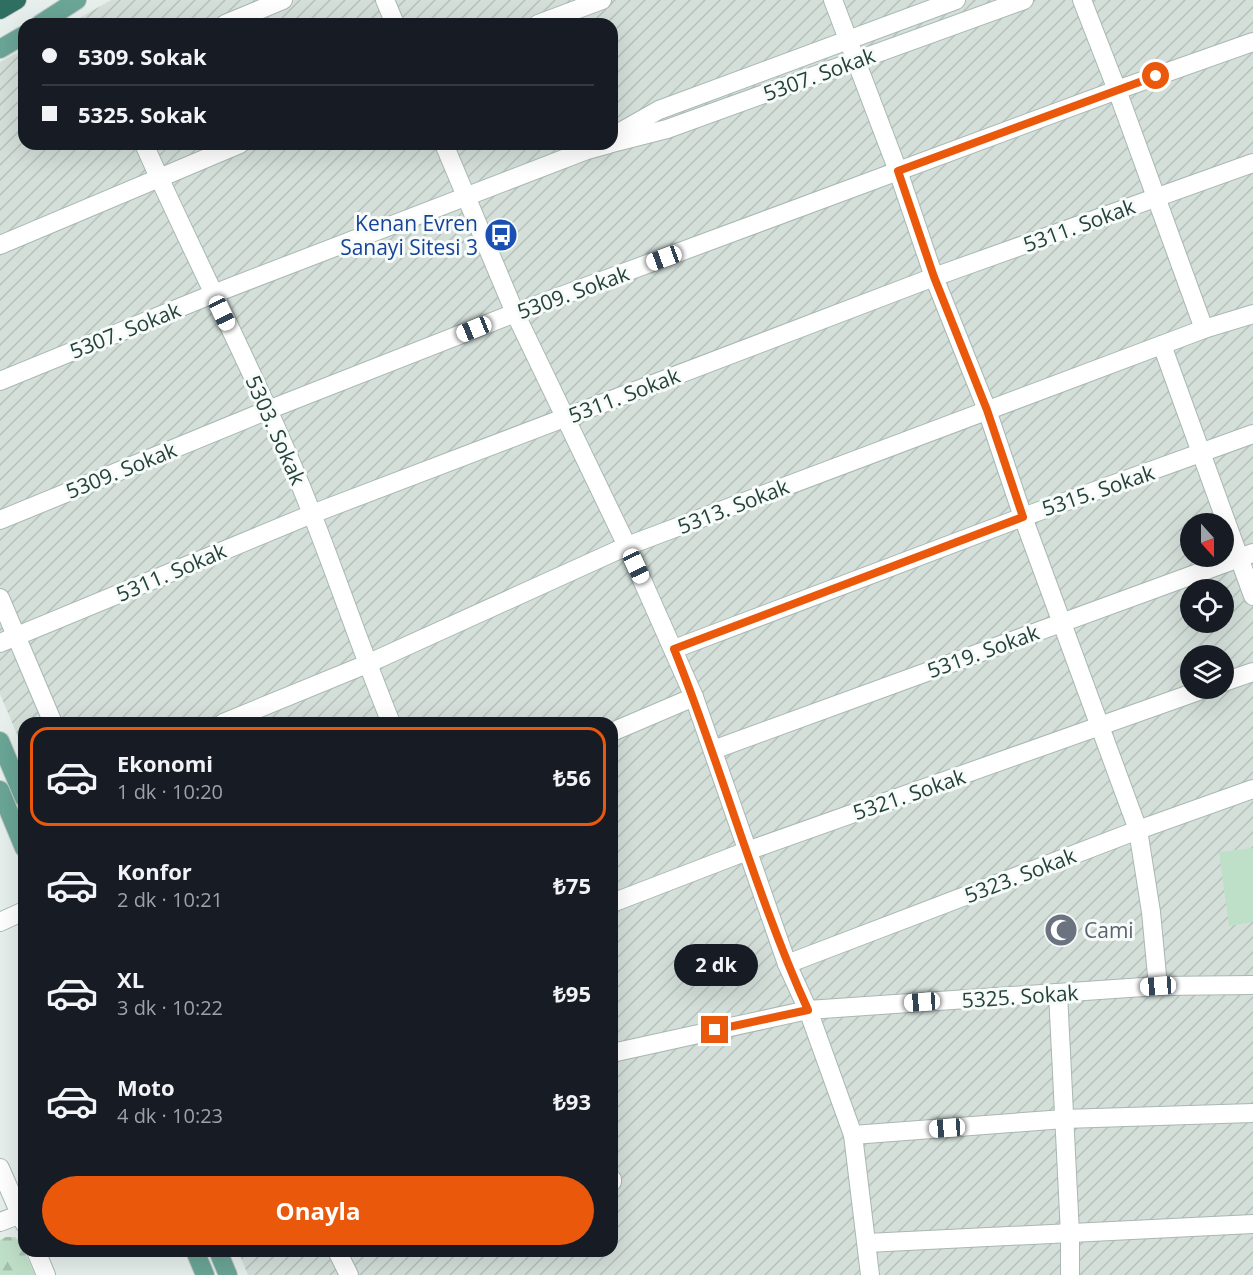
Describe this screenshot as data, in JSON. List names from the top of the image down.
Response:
{
  "streets": {
    "street": [
      "5307. Sokak",
      "5311. Sokak",
      "5309. Sokak",
      "5303. Sokak",
      "5315. Sokak",
      "5313. Sokak",
      "5319. Sokak",
      "5321. Sokak",
      "5323. Sokak",
      "5325. Sokak"
    ]
  },
  "crossings": [
    ["5307. Sokak", "5303. Sokak"],
    ["5311. Sokak", "5303. Sokak"],
    ["5309. Sokak", "5303. Sokak"],
    ["5303. Sokak", "5313. Sokak"]
  ],
  "places": {
    "bus stop": ["Kenan Evren Sanayi Sitesi 3"],
    "mosque": ["Cami"]
  },
  "north": "bottom",
  "page": {
    "banner": ["5309. Sokak", "5325. Sokak"],
    "list": [
      {
        "name": "Ekonomi",
        "note": "1 dk · 10:20",
        "value": "₺56"
      },
      {
        "name": "Konfor",
        "note": "2 dk · 10:21",
        "value": "₺75"
      },
      {
        "name": "XL",
        "note": "3 dk · 10:22",
        "value": "₺95"
      },
      {
        "name": "Moto",
        "note": "4 dk · 10:23",
        "value": "₺93"
      }
    ],
    "bubble": "2 dk",
    "buttons": "Onayla"
  }
}
